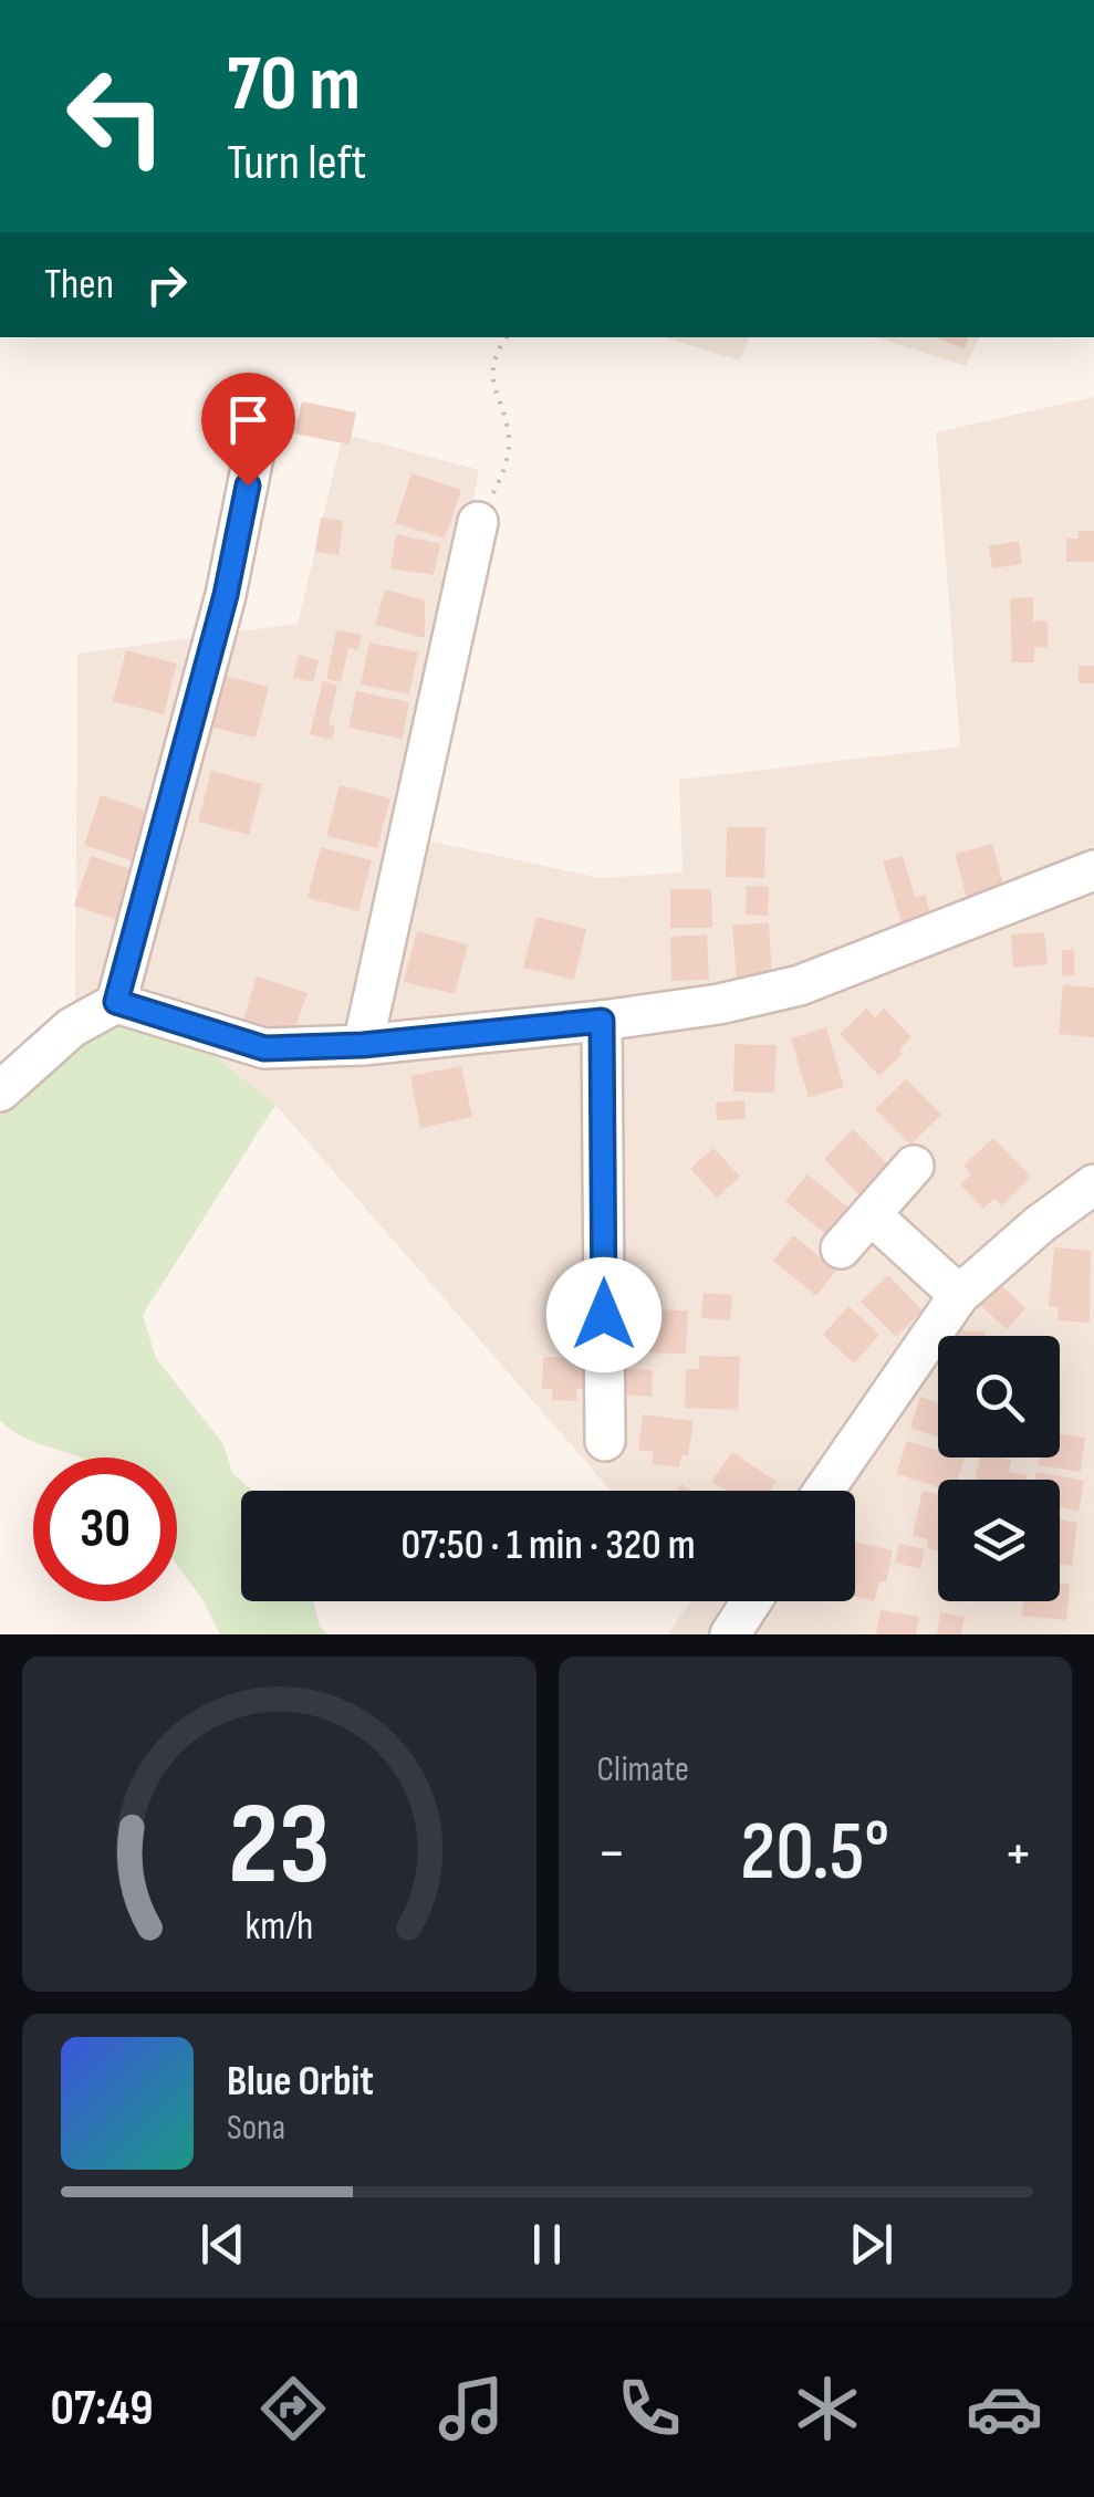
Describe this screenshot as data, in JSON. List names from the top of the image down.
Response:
{
  "page": {
    "turn": ["70 m", "Turn left"],
    "then": "Then",
    "limit": "30",
    "trip": "07:50 · 1 min · 320 m",
    "tile": "Climate",
    "heat": ["−", "20.5°", "+"],
    "song": ["Blue Orbit", "Sona"],
    "tabs": "07:49",
    "gauge": ["23", "km/h"]
  }
}
